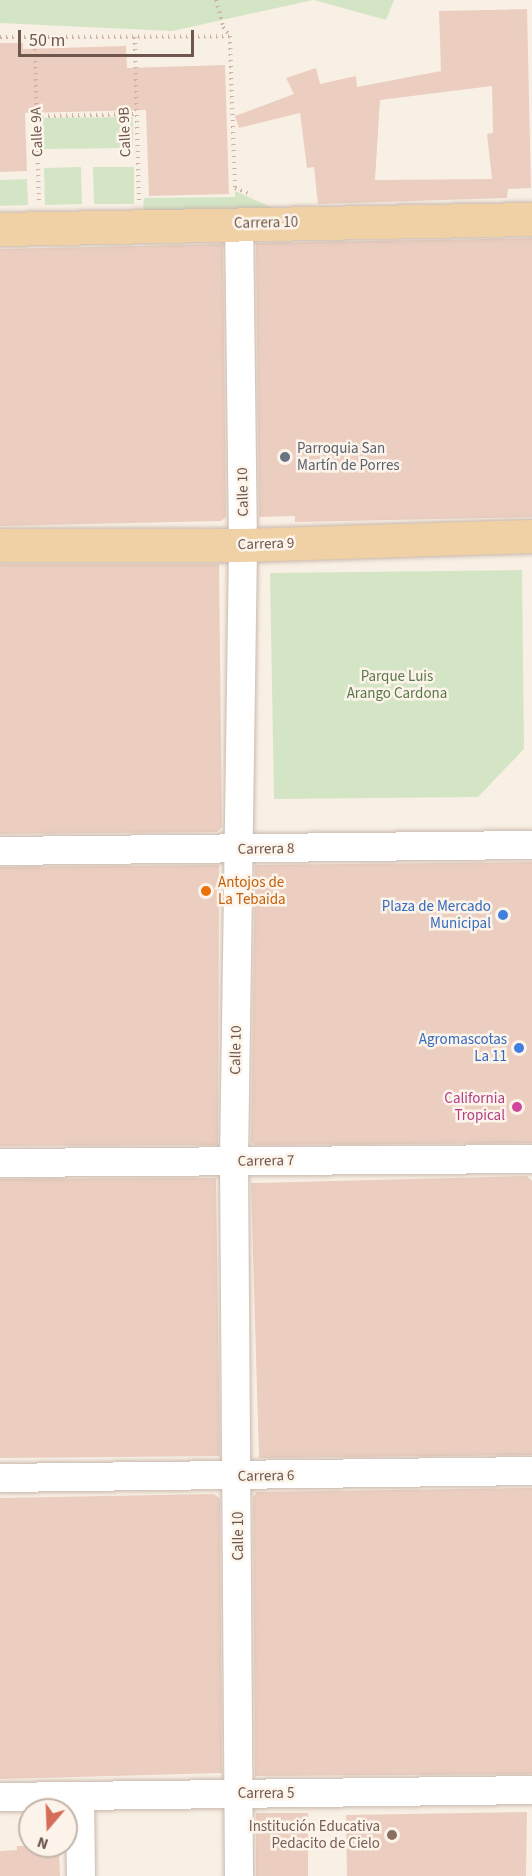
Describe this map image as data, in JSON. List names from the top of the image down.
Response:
{
  "streets": {
    "main road": ["Carrera 10", "Carrera 9"],
    "street": [
      "Calle 10",
      "Carrera 8",
      "Carrera 7",
      "Carrera 6",
      "Carrera 5"
    ],
    "path": ["Calle 9A", "Calle 9B"]
  },
  "crossings": [
    ["Calle 9A", "Carrera 10"],
    ["Calle 9B", "Carrera 10"],
    ["Carrera 10", "Calle 10"],
    ["Calle 10", "Carrera 9"],
    ["Calle 10", "Carrera 8"],
    ["Calle 10", "Carrera 7"],
    ["Calle 10", "Carrera 6"],
    ["Calle 10", "Carrera 5"]
  ],
  "parks": ["Parque Luis Arango Cardona"],
  "places": [
    "Parroquia San Martín de Porres",
    "Antojos de La Tebaida",
    "Plaza de Mercado Municipal",
    "Agromascotas La 11",
    "California Tropical",
    "Institución Educativa Pedacito de Cielo"
  ],
  "scale_bar": "50 m",
  "north": "bottom"
}
